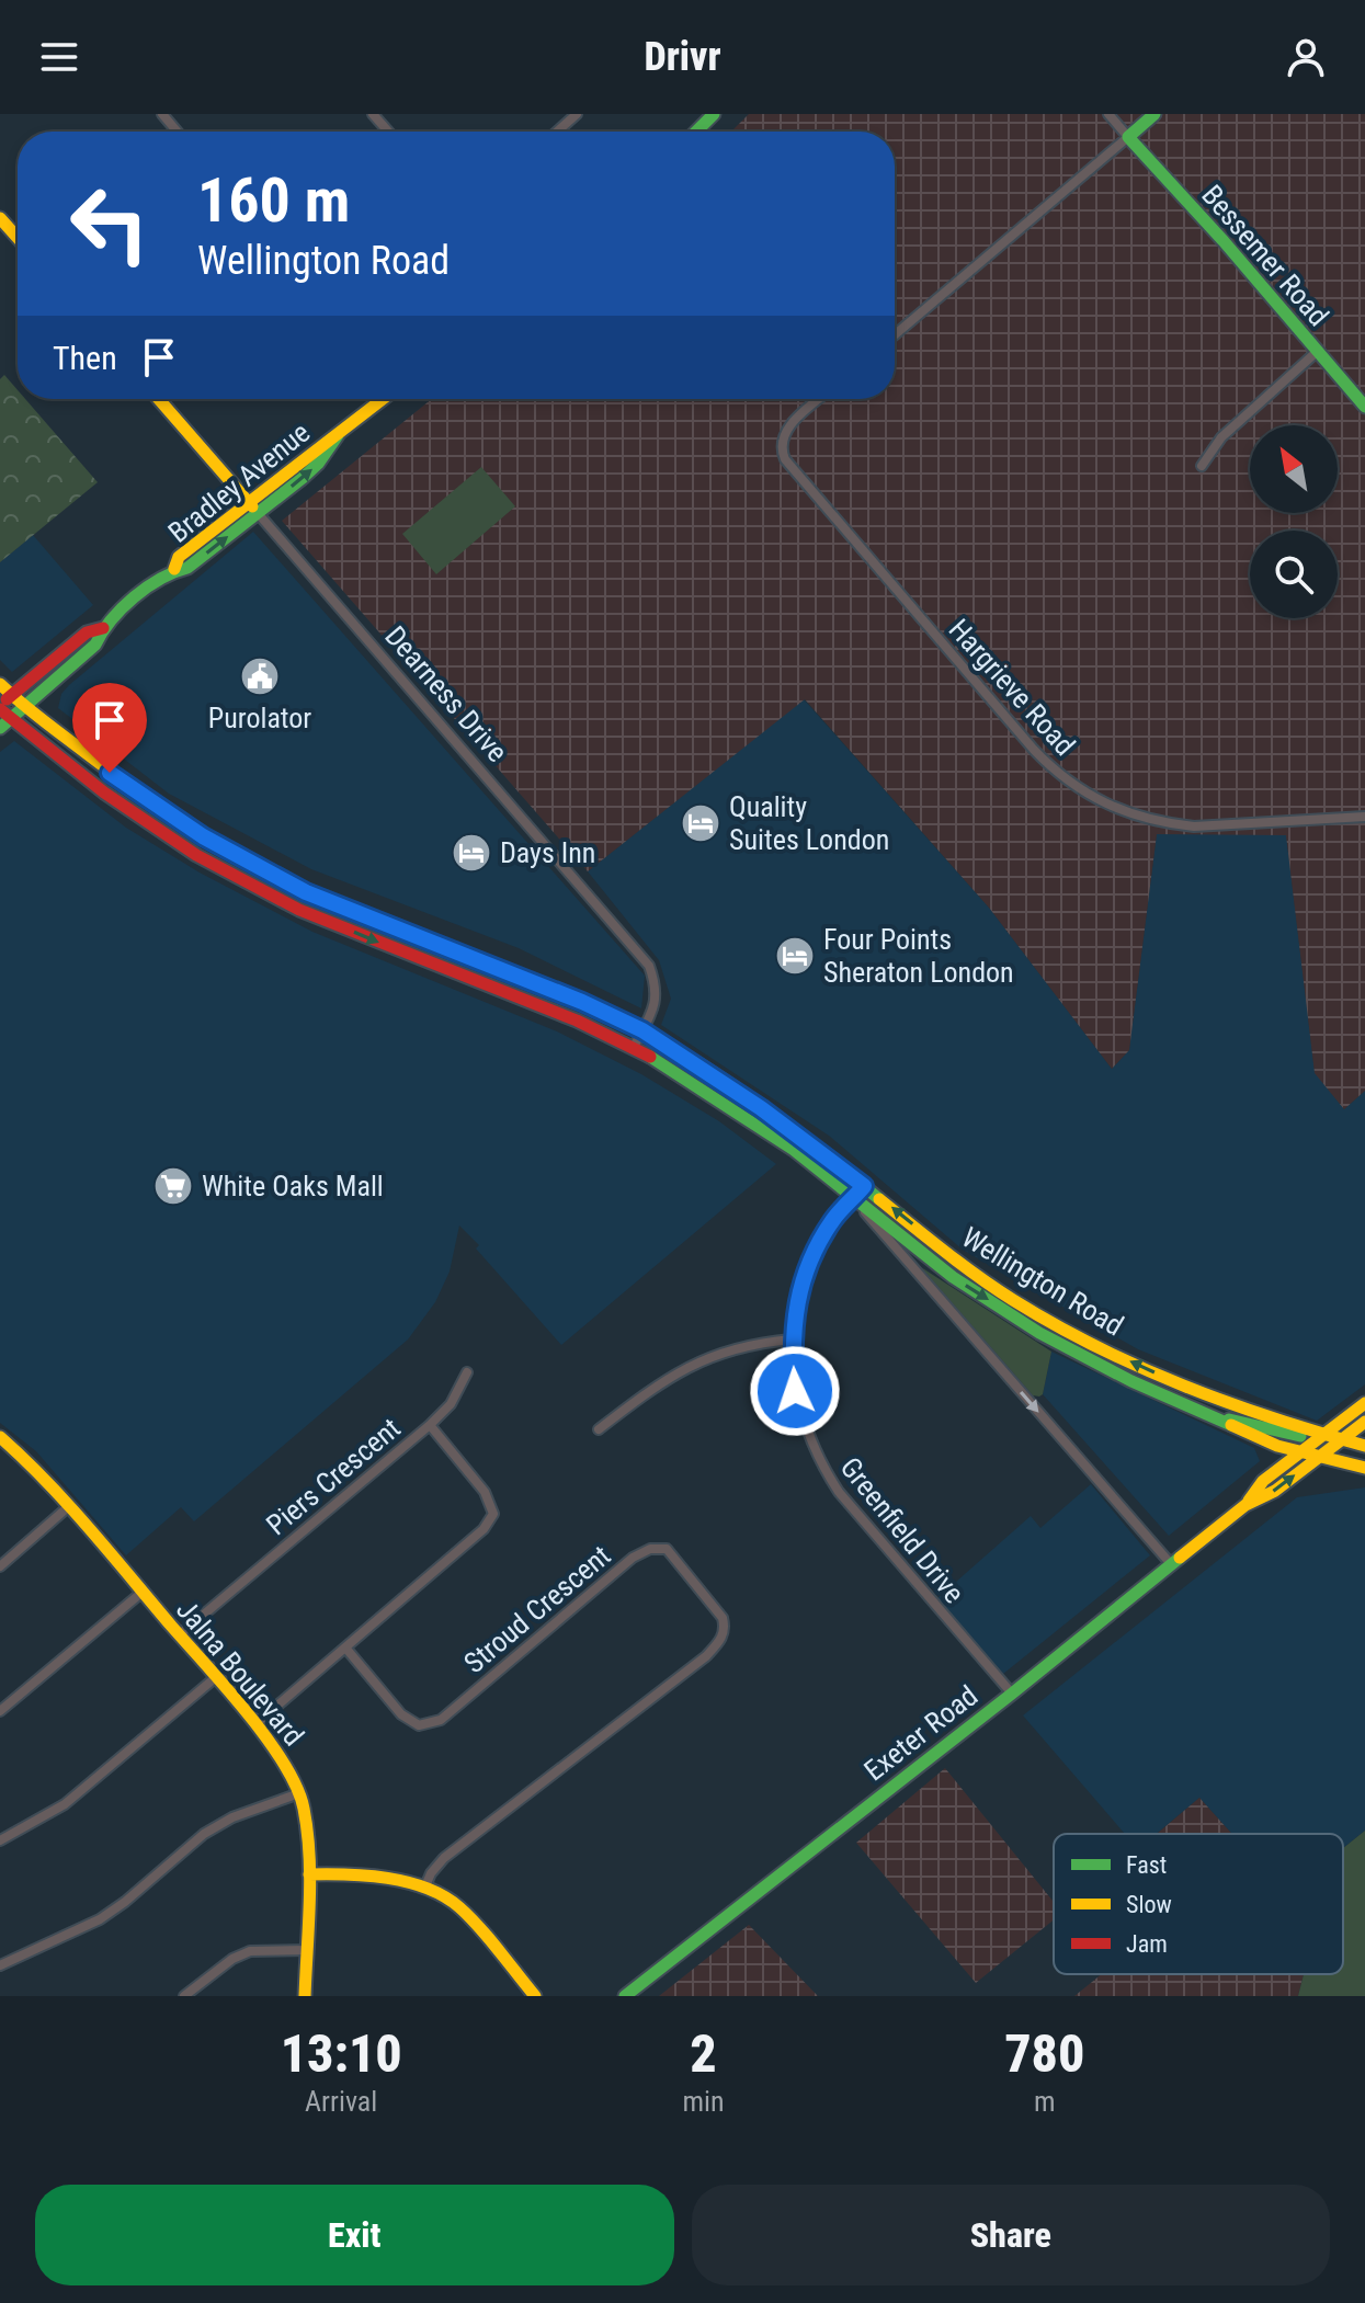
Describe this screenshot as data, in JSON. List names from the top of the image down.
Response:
{
  "streets": {
    "main road": [
      "Bessemer Road",
      "Bradley Avenue",
      "Dearness Drive",
      "Wellington Road",
      "Jalna Boulevard",
      "Exeter Road"
    ],
    "street": [
      "Hargrieve Road",
      "Piers Crescent",
      "Greenfield Drive",
      "Stroud Crescent"
    ]
  },
  "crossings": [
    ["Bradley Avenue", "Dearness Drive"],
    ["Bradley Avenue", "Wellington Road"],
    ["Dearness Drive", "Wellington Road"],
    ["Wellington Road", "Greenfield Drive"],
    ["Wellington Road", "Exeter Road"],
    ["Piers Crescent", "Stroud Crescent"],
    ["Piers Crescent", "Jalna Boulevard"],
    ["Greenfield Drive", "Exeter Road"]
  ],
  "places": {
    "public building": ["Purolator"],
    "hotel": ["Quality Suites London", "Days Inn", "Four Points Sheraton London"],
    "supermarket": ["White Oaks Mall"]
  },
  "legend": ["Fast", "Slow", "Jam"],
  "north": "top left",
  "page": {
    "header": "Drivr",
    "turn": ["160 m", "Wellington Road"],
    "then": "Then",
    "eta": [
      "13:10",
      "Arrival",
      "2",
      "min",
      "780",
      "m"
    ],
    "buttons": ["Exit", "Share"]
  }
}
